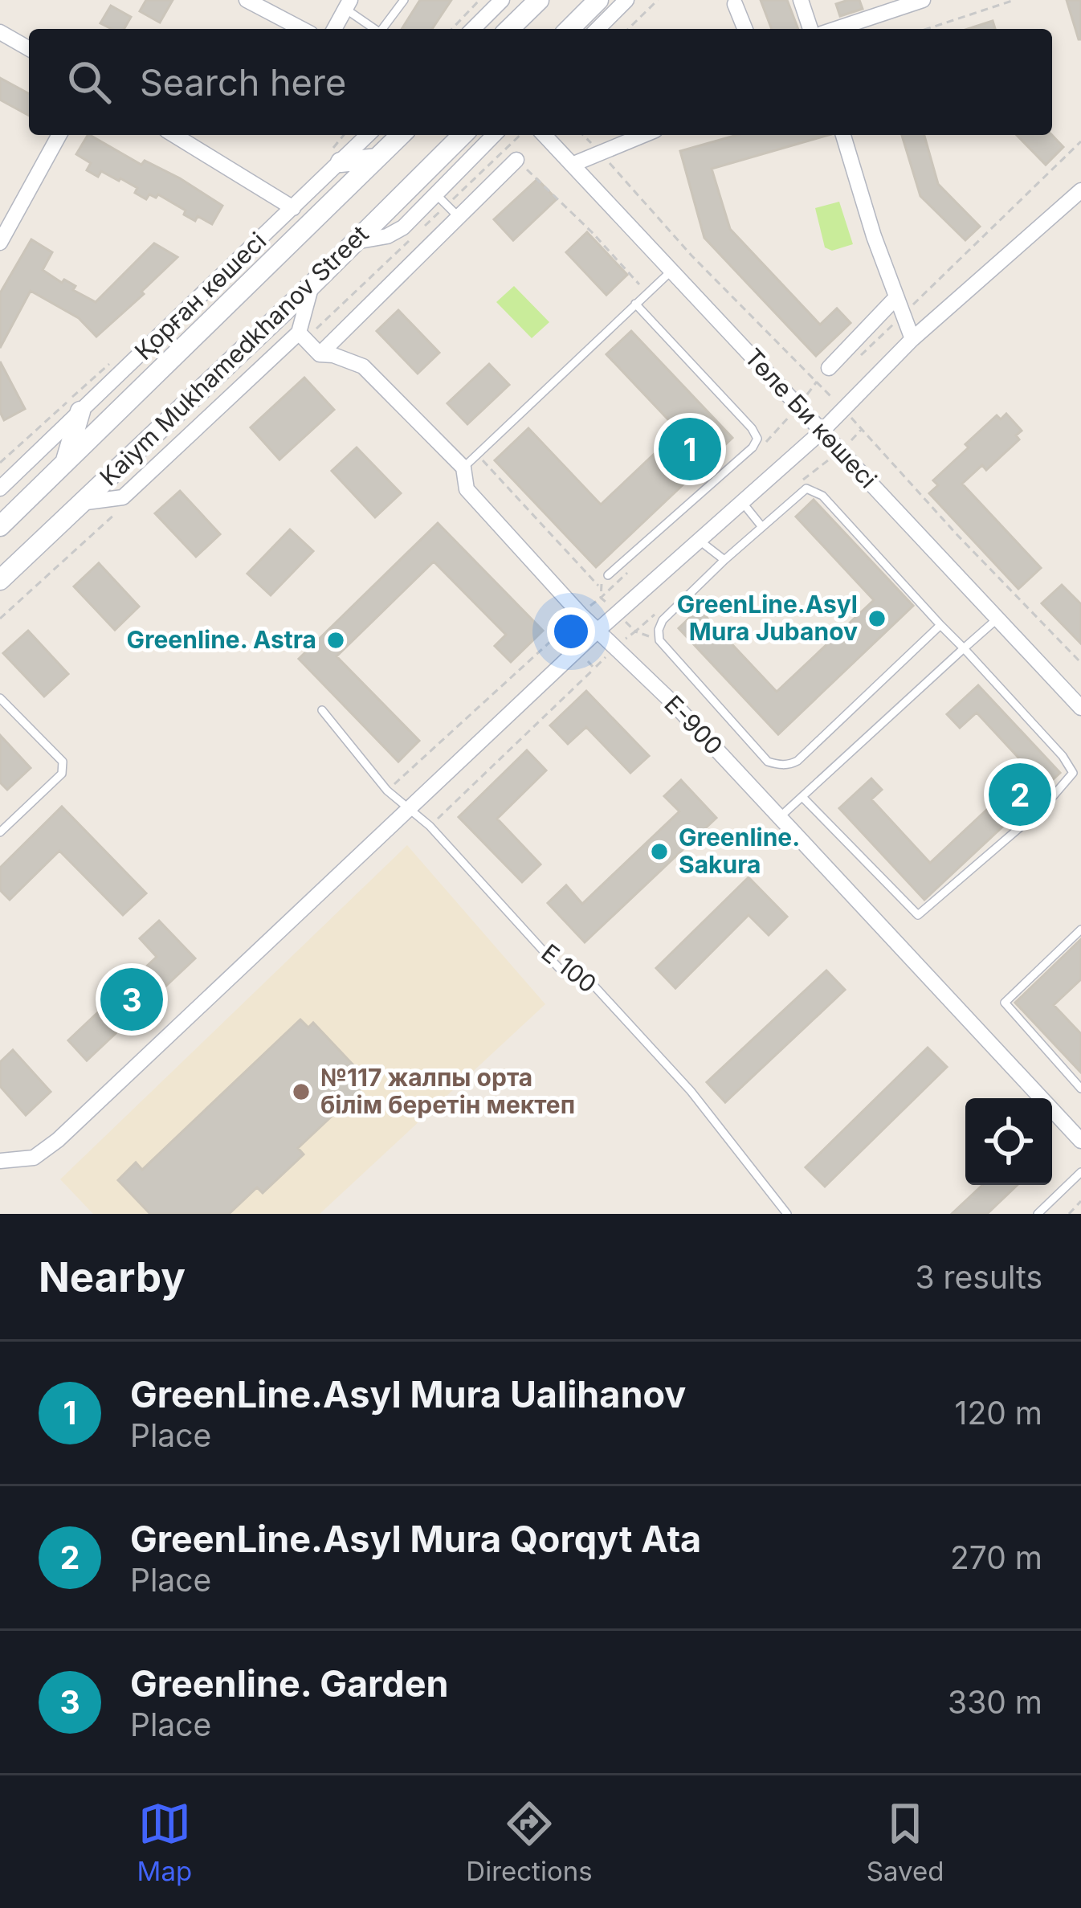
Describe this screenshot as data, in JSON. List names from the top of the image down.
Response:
{
  "streets": {
    "main road": ["Kaiym Mukhamedkhanov Street"],
    "street": ["Қорған көшесі", "Төле Би көшесі", "E-900"],
    "lane": ["E 100"]
  },
  "places": [
    "GreenLine.Asyl Mura Jubanov",
    "Greenline. Astra",
    "Greenline. Sakura",
    "№117 жалпы орта білім беретін мектеп"
  ],
  "page": {
    "search": "Search here",
    "pins": ["1", "2", "3"],
    "heading": ["Nearby", "3 results"],
    "list": [
      {
        "mark": "1",
        "name": "GreenLine.Asyl Mura Ualihanov",
        "note": "Place",
        "value": "120 m"
      },
      {
        "mark": "2",
        "name": "GreenLine.Asyl Mura Qorqyt Ata",
        "note": "Place",
        "value": "270 m"
      },
      {
        "mark": "3",
        "name": "Greenline. Garden",
        "note": "Place",
        "value": "330 m"
      }
    ],
    "nav": ["Map", "Directions", "Saved"]
  }
}
